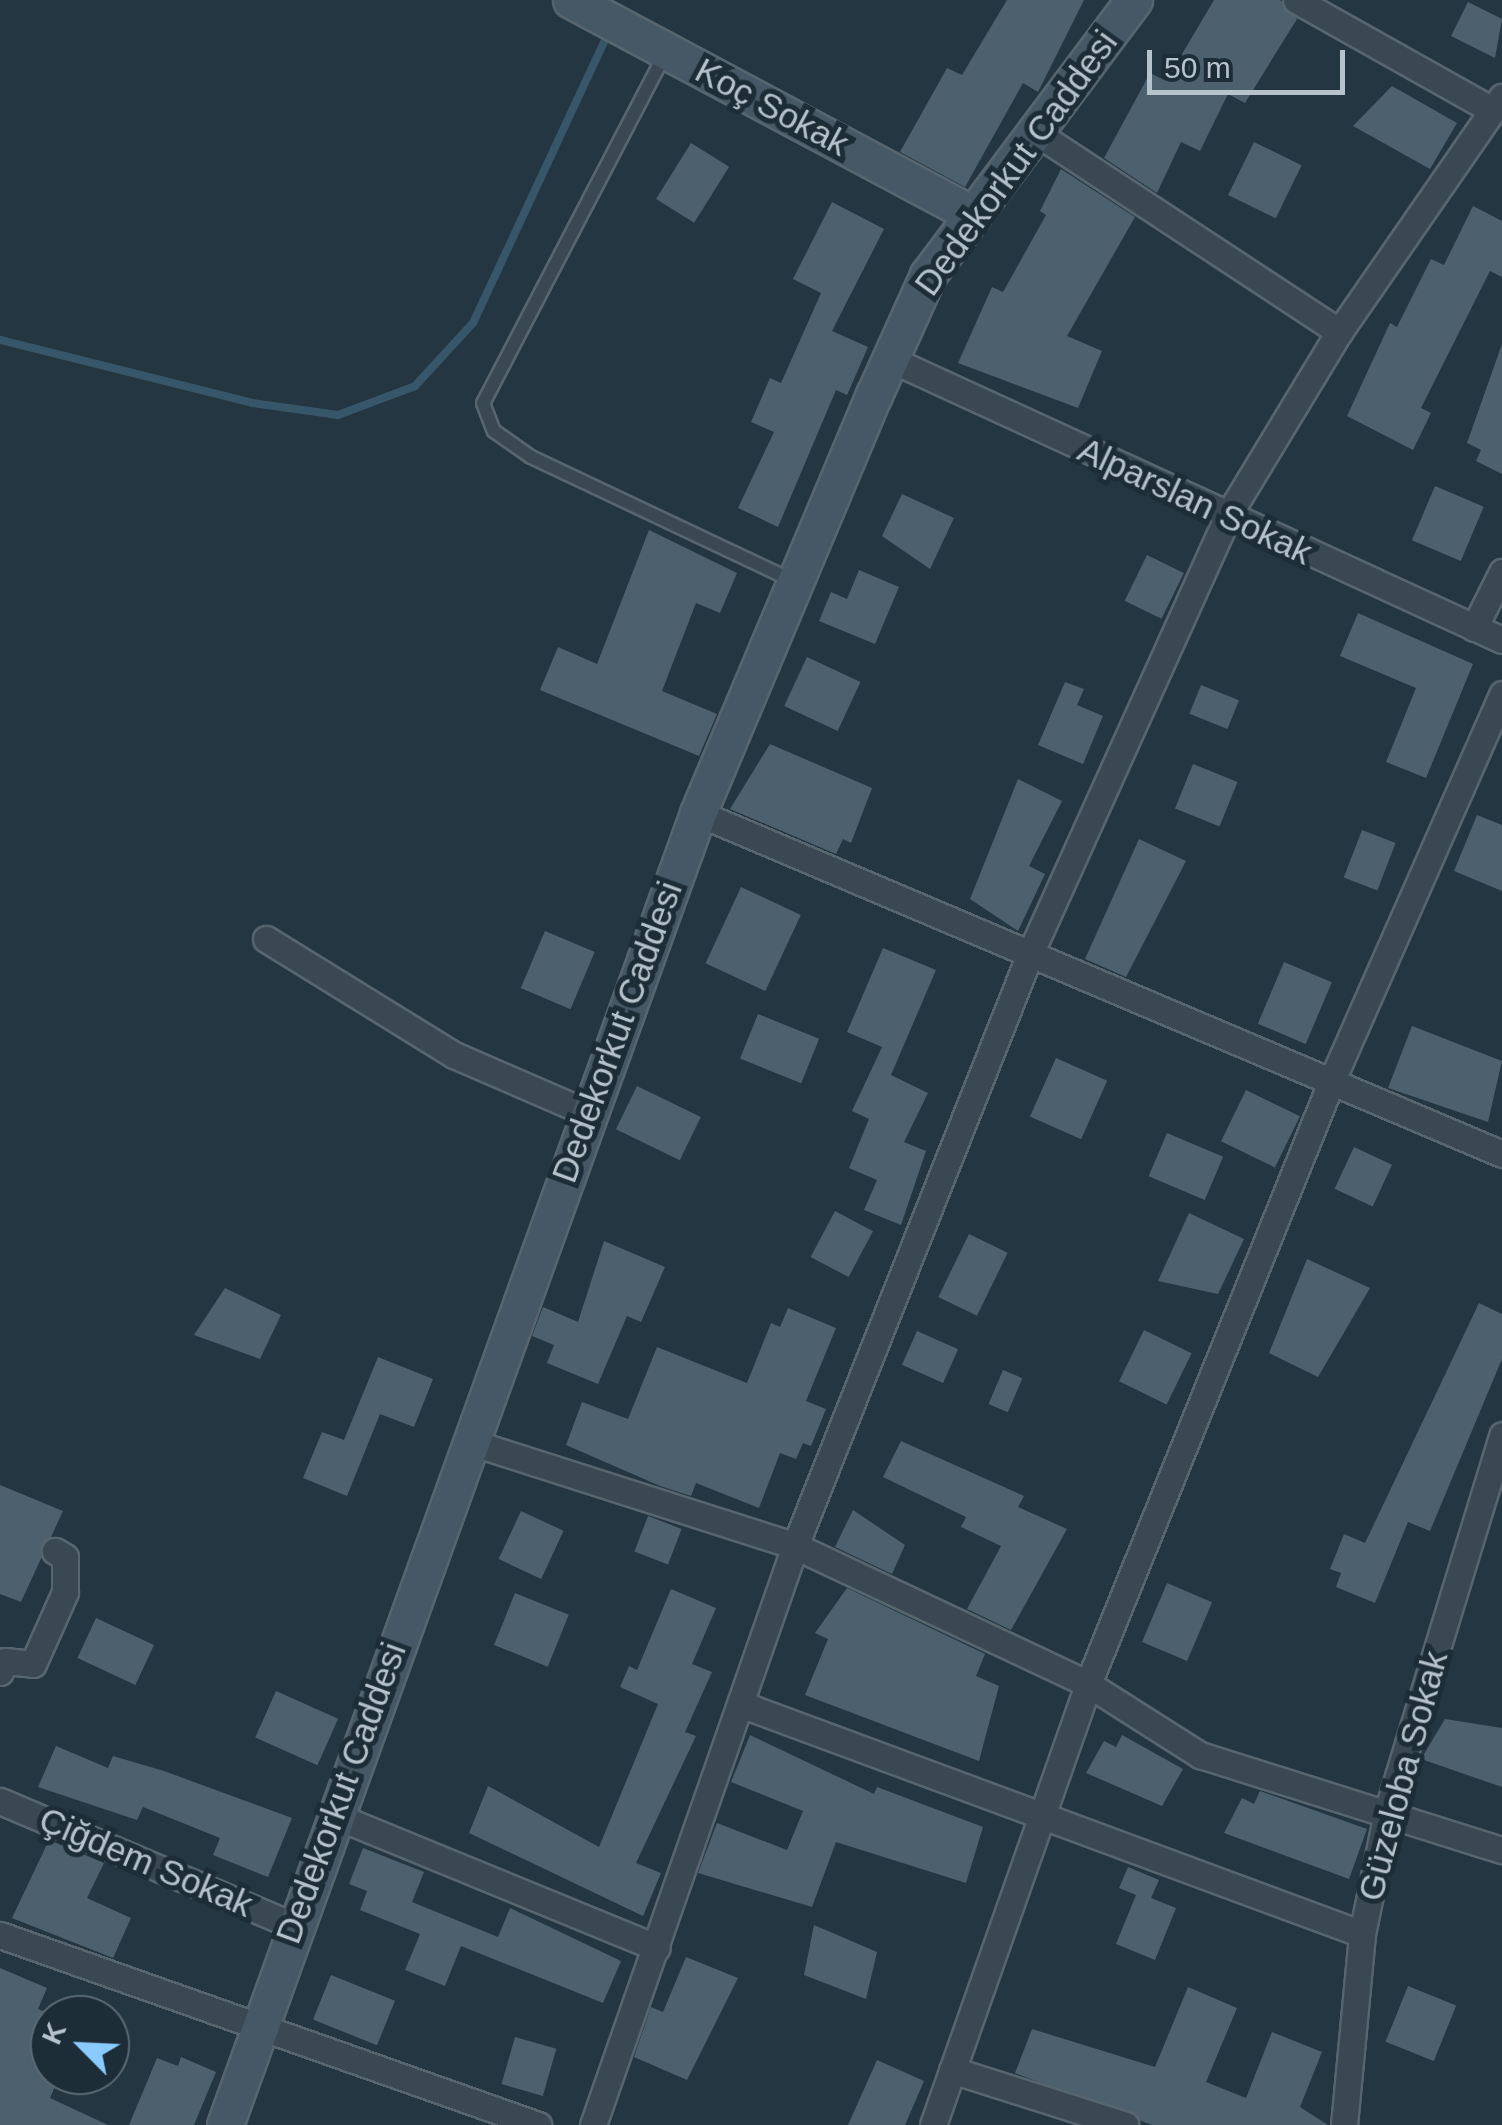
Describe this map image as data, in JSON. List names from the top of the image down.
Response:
{
  "streets": {
    "street": [
      "Koç Sokak",
      "Dedekorkut Caddesi",
      "Alparslan Sokak",
      "Güzeloba Sokak",
      "Çiğdem Sokak"
    ]
  },
  "crossings": [
    ["Koç Sokak", "Dedekorkut Caddesi"],
    ["Dedekorkut Caddesi", "Alparslan Sokak"],
    ["Dedekorkut Caddesi", "Çiğdem Sokak"]
  ],
  "scale_bar": "50 m",
  "north": "top left"
}
